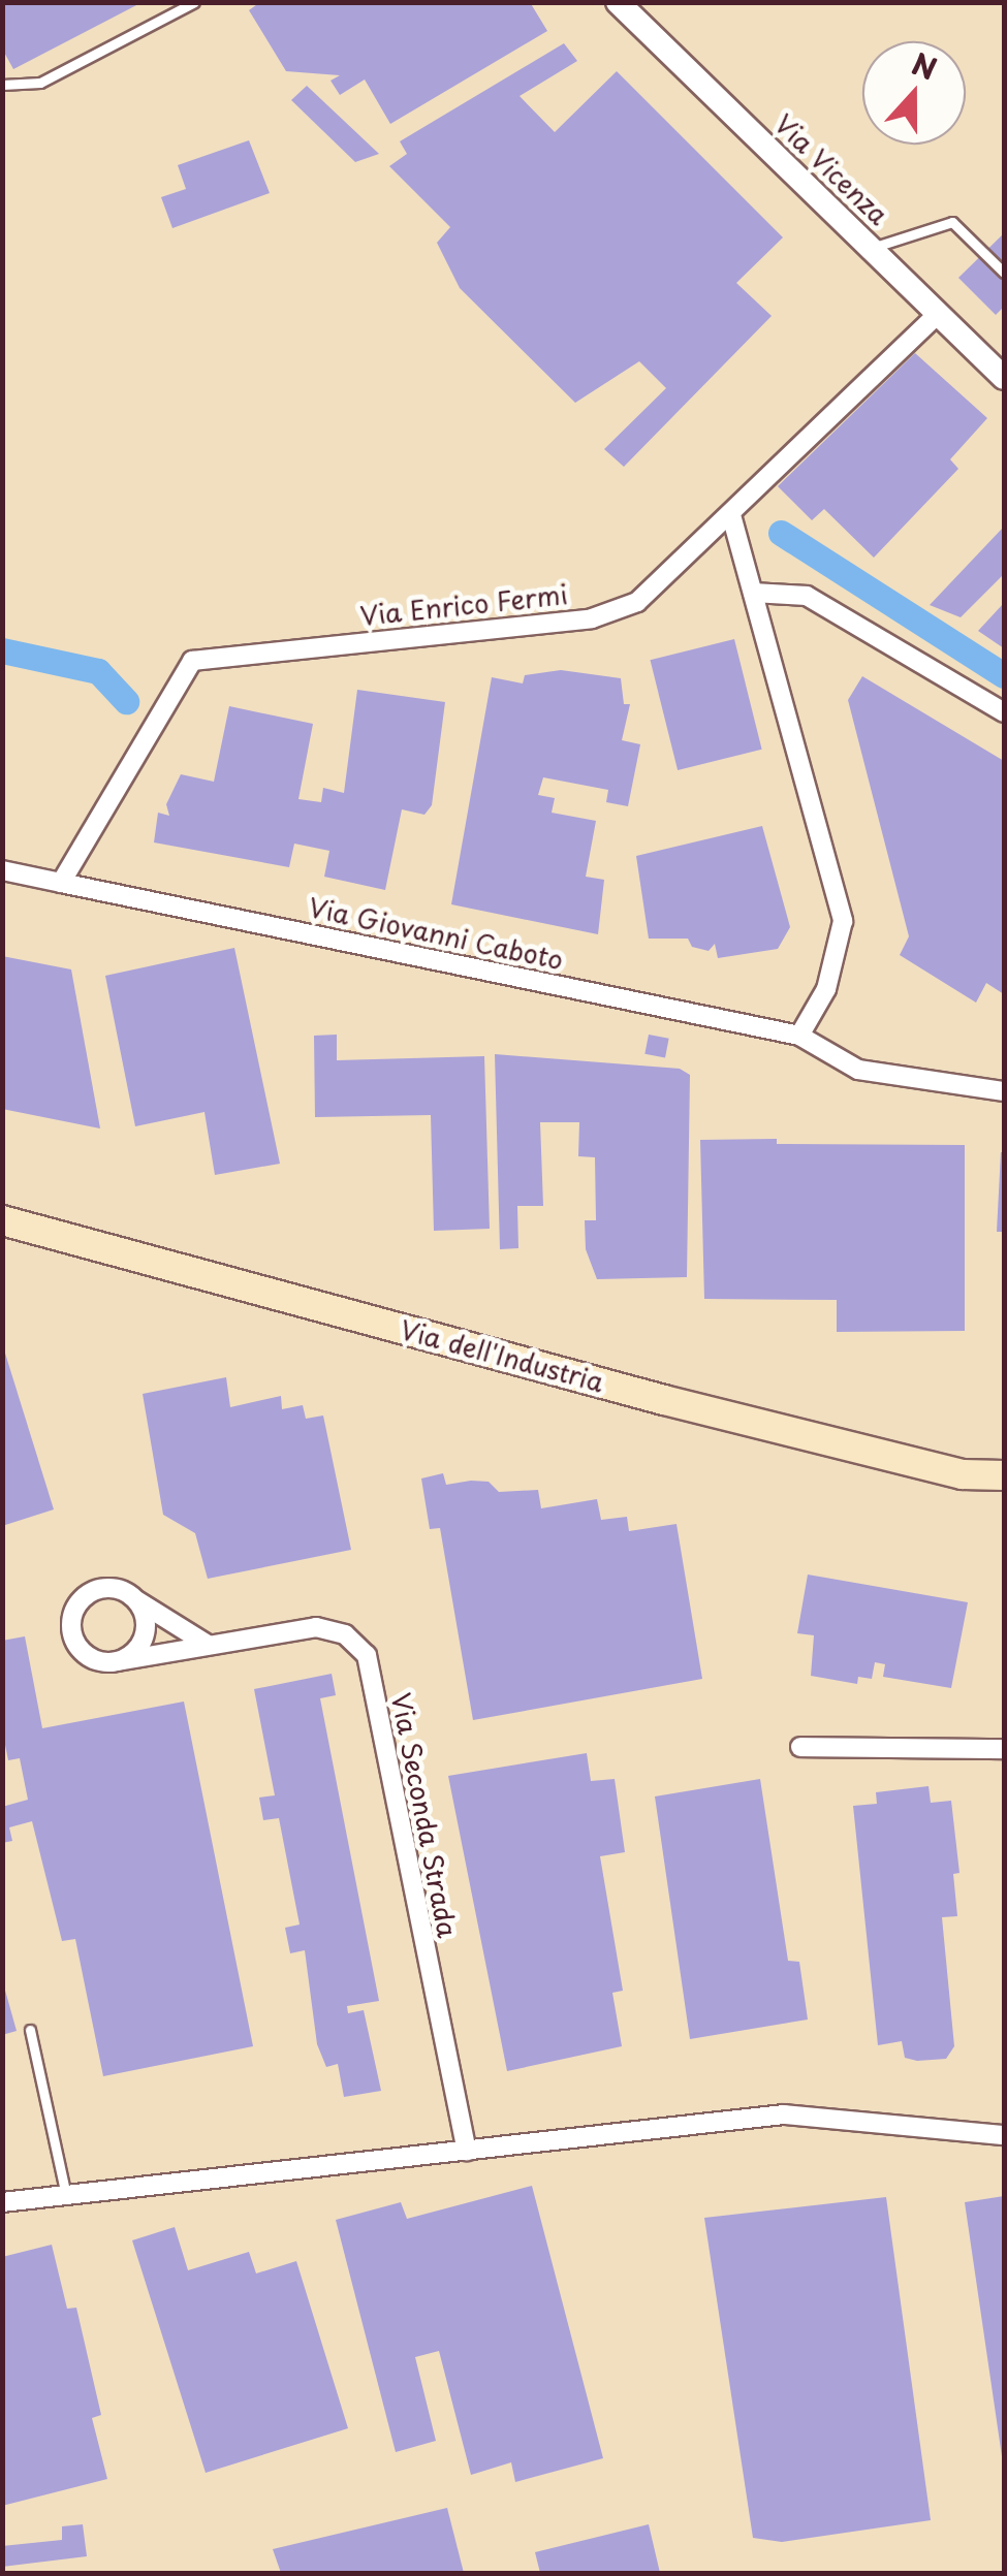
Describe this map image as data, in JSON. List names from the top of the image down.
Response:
{
  "streets": {
    "main road": ["Via dell'Industria"],
    "street": [
      "Via Vicenza",
      "Via Enrico Fermi",
      "Via Giovanni Caboto",
      "Via Seconda Strada"
    ]
  },
  "crossings": [
    ["Via Vicenza", "Via Enrico Fermi"],
    ["Via Enrico Fermi", "Via Giovanni Caboto"]
  ],
  "north": "top"
}
